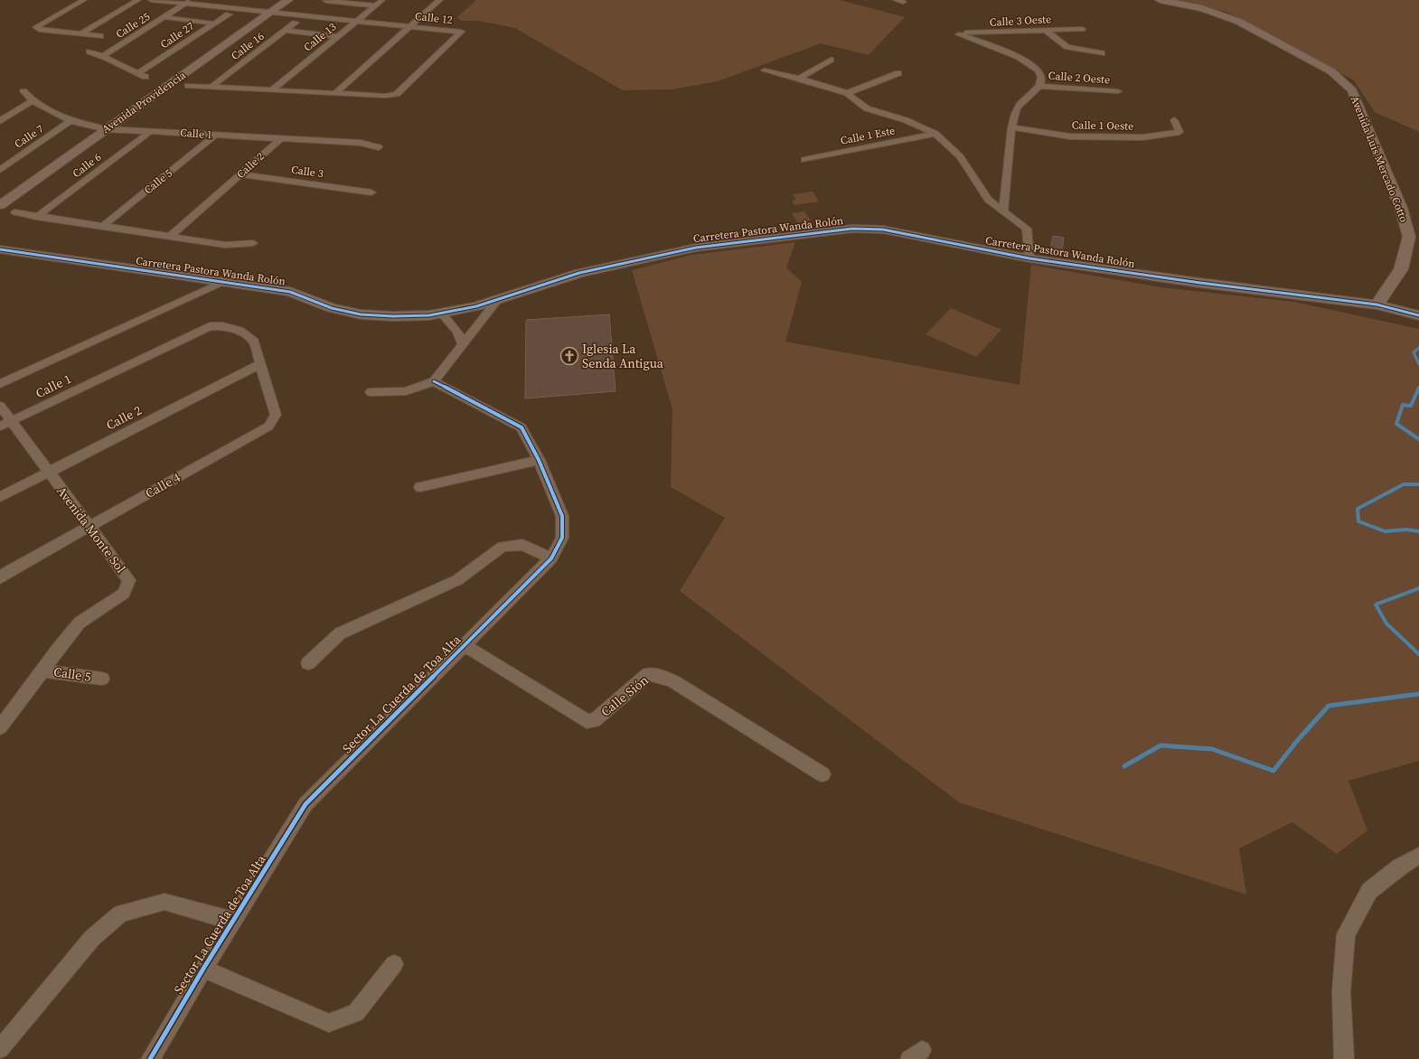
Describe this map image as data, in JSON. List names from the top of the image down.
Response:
{
  "streets": {
    "street": [
      "Calle 12",
      "Calle 3 Oeste",
      "Calle 25",
      "Calle 27",
      "Calle 13",
      "Calle 16",
      "Calle 2 Oeste",
      "Avenida Providencia",
      "Calle 1 Oeste",
      "Calle 1",
      "Calle 1 Este",
      "Calle 7",
      "Avenida Luis Mercado Cotto",
      "Calle 6",
      "Calle 2",
      "Calle 3",
      "Calle 5",
      "Carretera Pastora Wanda Rolón",
      "Calle 4",
      "Avenida Monte Sol",
      "Sector La Cuerda de Toa Alta",
      "Calle Sión"
    ]
  },
  "crossings": [
    ["Calle 12", "Calle 25"],
    ["Calle 12", "Calle 13"],
    ["Calle 12", "Calle 16"],
    ["Calle 12", "Avenida Providencia"],
    ["Calle 3 Oeste", "Calle 2 Oeste"],
    ["Avenida Providencia", "Calle 1"],
    ["Calle 1", "Calle 7"],
    ["Calle 1", "Calle 6"],
    ["Calle 1", "Calle 2"],
    ["Calle 1", "Calle 5"],
    ["Calle 1", "Calle 4"],
    ["Calle 1", "Avenida Monte Sol"],
    ["Avenida Luis Mercado Cotto", "Carretera Pastora Wanda Rolón"],
    ["Calle 2", "Calle 3"],
    ["Calle 2", "Calle 4"],
    ["Calle 2", "Avenida Monte Sol"],
    ["Calle 5", "Avenida Monte Sol"],
    ["Calle 4", "Avenida Monte Sol"],
    ["Sector La Cuerda de Toa Alta", "Calle Sión"]
  ],
  "places": {
    "church": ["Iglesia La Senda Antigua"]
  }
}
